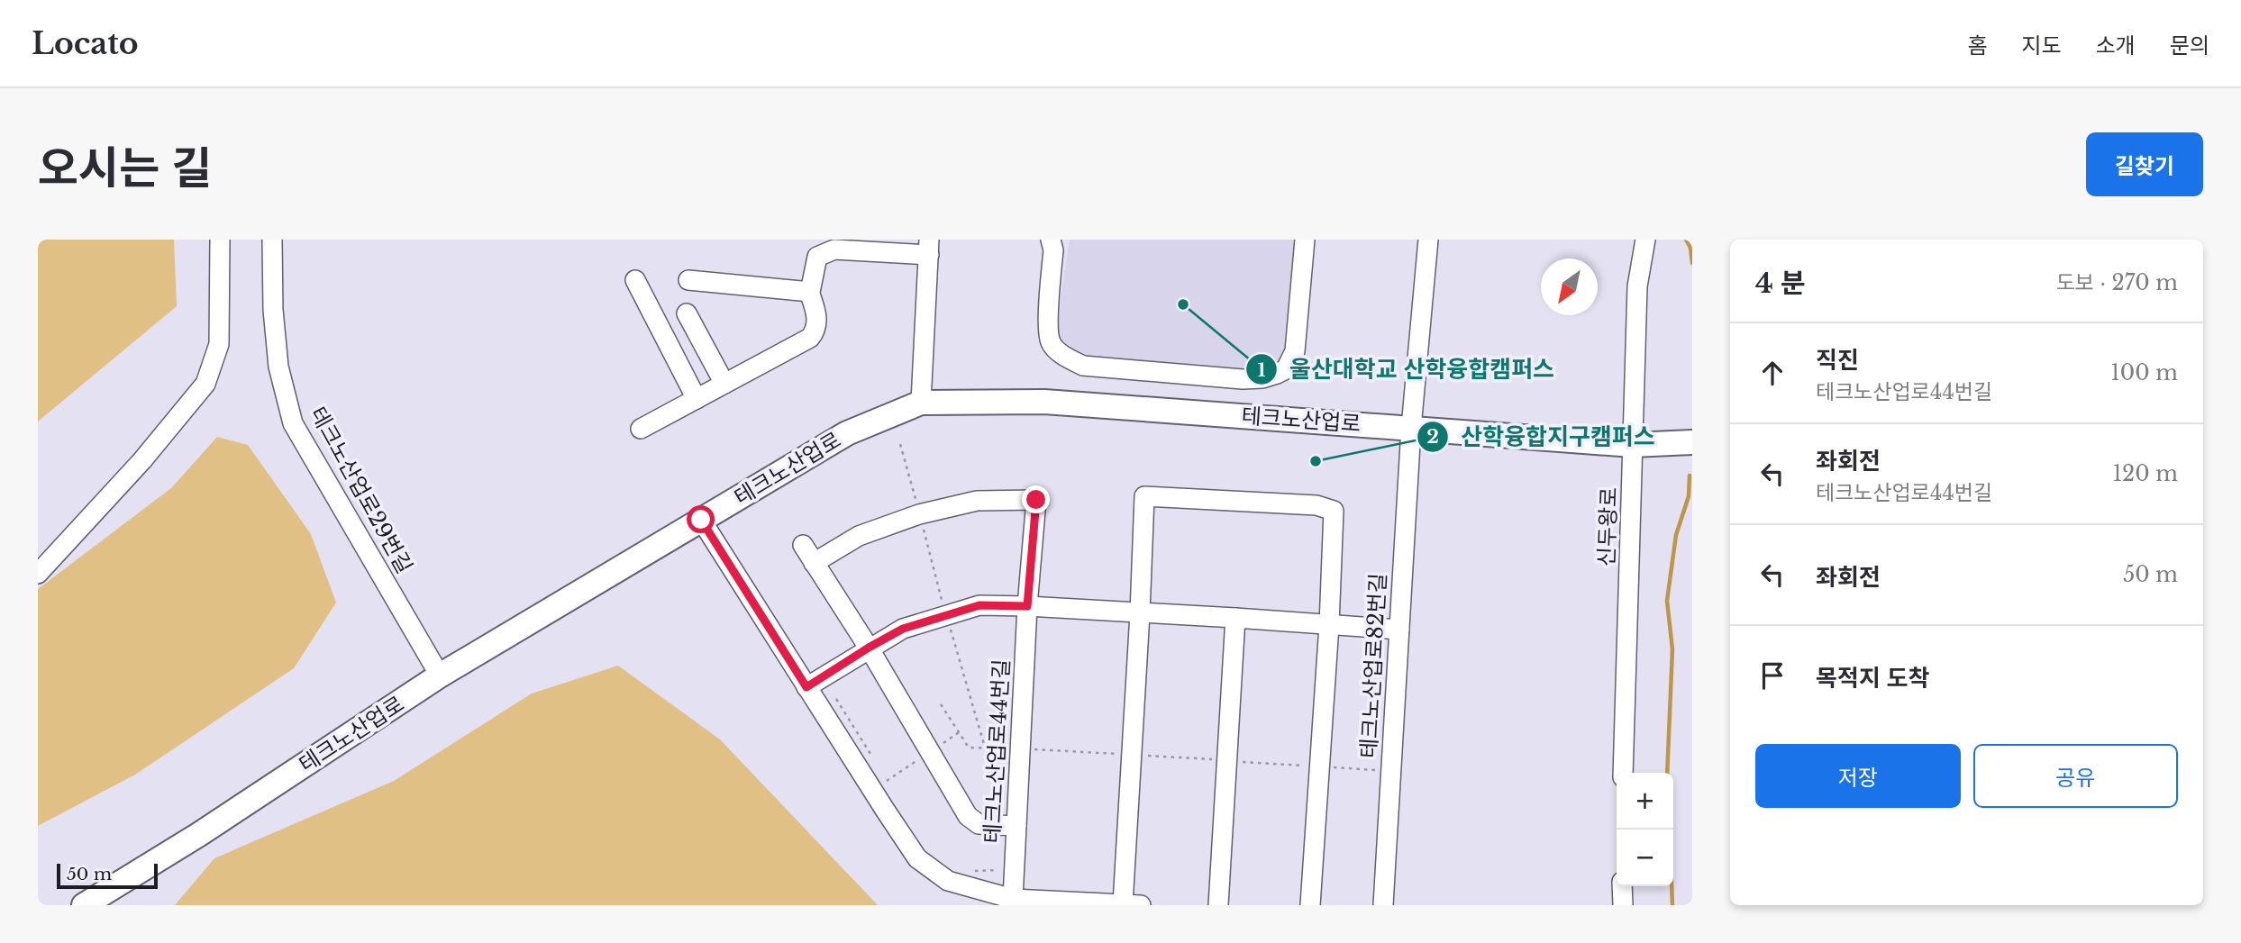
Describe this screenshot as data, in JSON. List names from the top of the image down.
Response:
{
  "streets": {
    "main road": ["테크노산업로"],
    "street": [
      "테크노산업로29번길",
      "신두왕로",
      "테크노산업로82번길",
      "테크노산업로44번길"
    ]
  },
  "crossings": [
    ["테크노산업로", "테크노산업로29번길"],
    ["테크노산업로", "신두왕로"],
    ["테크노산업로", "테크노산업로82번길"]
  ],
  "places": ["울산대학교 산학융합캠퍼스", "산학융합지구캠퍼스"],
  "scale_bar": "50 m",
  "north": "bottom left",
  "page": {
    "header": "Locato",
    "nav": [
      "홈",
      "지도",
      "소개",
      "문의"
    ],
    "title": "오시는 길",
    "buttons": [
      "길찾기",
      ["저장", "공유"]
    ],
    "heading": ["4 분", "도보 · 270 m"],
    "list": [
      ["직진", "테크노산업로44번길", "100 m"],
      ["좌회전", "테크노산업로44번길", "120 m"],
      ["좌회전", "50 m"],
      "목적지 도착"
    ],
    "map_buttons": ["+", "−"],
    "scale": "50 m"
  }
}
